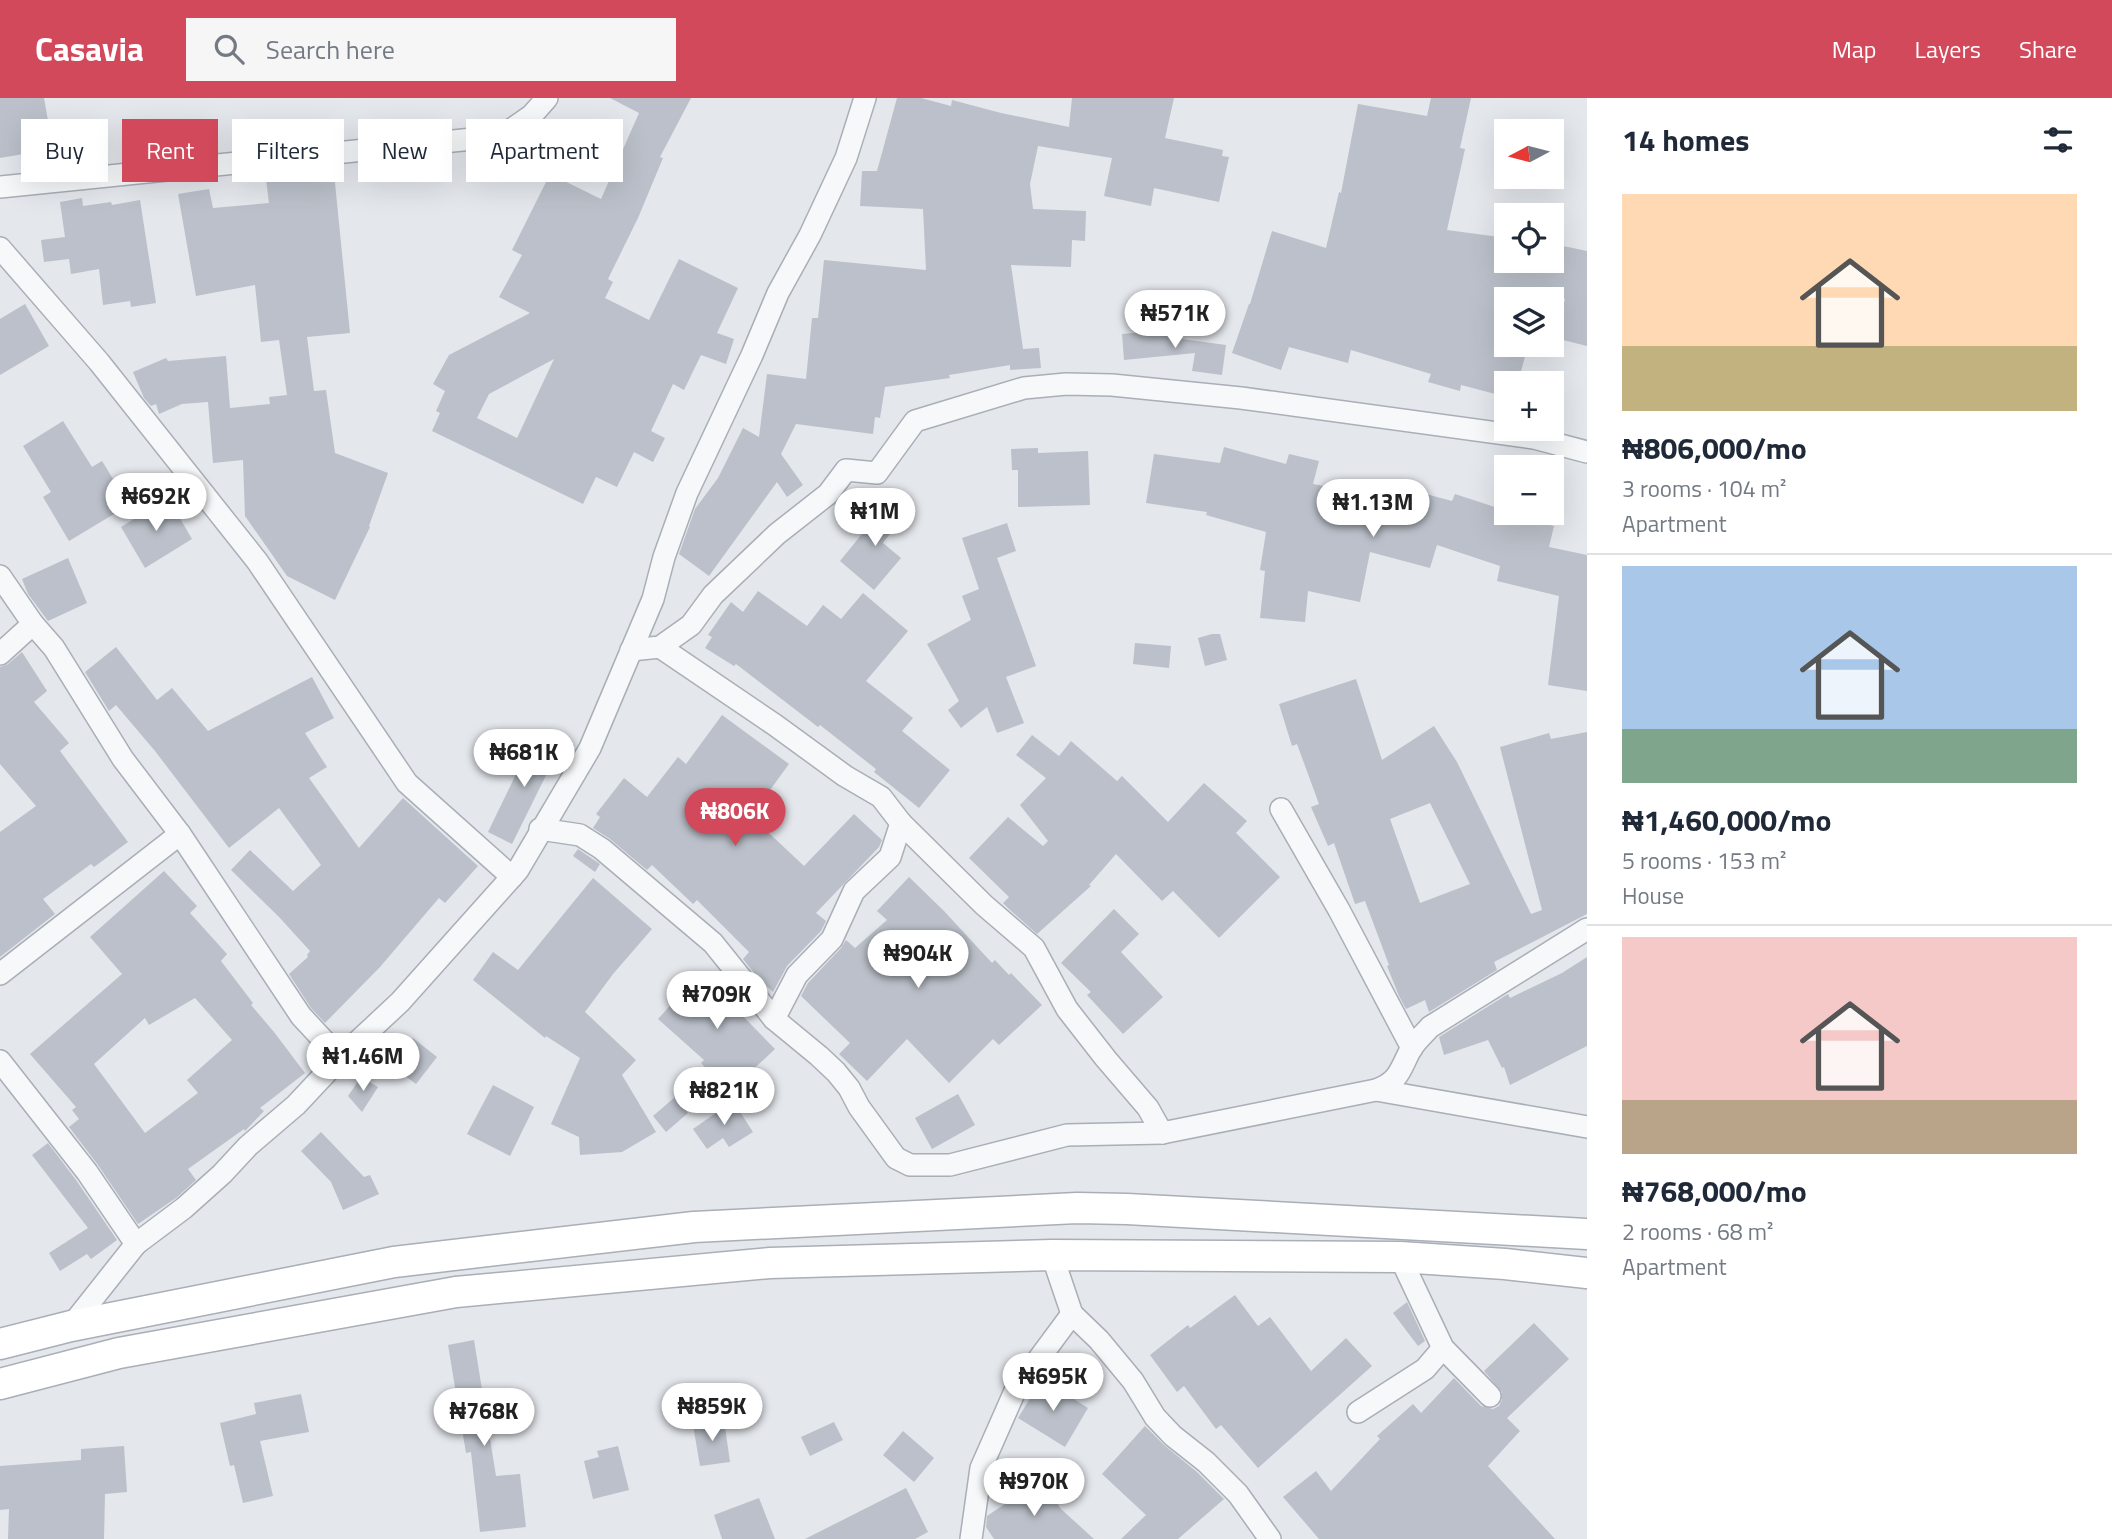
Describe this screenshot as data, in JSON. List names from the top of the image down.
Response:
{
  "north": "left",
  "page": {
    "header": "Casavia",
    "search": "Search here",
    "nav": ["Map", "Layers", "Share"],
    "heading": "14 homes",
    "map_buttons": ["+", "−"],
    "chip": [
      "Buy",
      "Rent",
      "Filters",
      "New",
      "Apartment"
    ],
    "list": [
      {
        "name": "₦806,000/mo",
        "note": "3 rooms · 104 m² · Apartment"
      },
      {
        "name": "₦1,460,000/mo",
        "note": "5 rooms · 153 m² · House"
      },
      {
        "name": "₦768,000/mo",
        "note": "2 rooms · 68 m² · Apartment"
      }
    ],
    "price": [
      "₦571K",
      "₦692K",
      "₦1.13M",
      "₦1M",
      "₦681K",
      "₦806K",
      "₦904K",
      "₦709K",
      "₦1.46M",
      "₦821K",
      "₦695K",
      "₦859K",
      "₦768K",
      "₦970K"
    ]
  }
}
